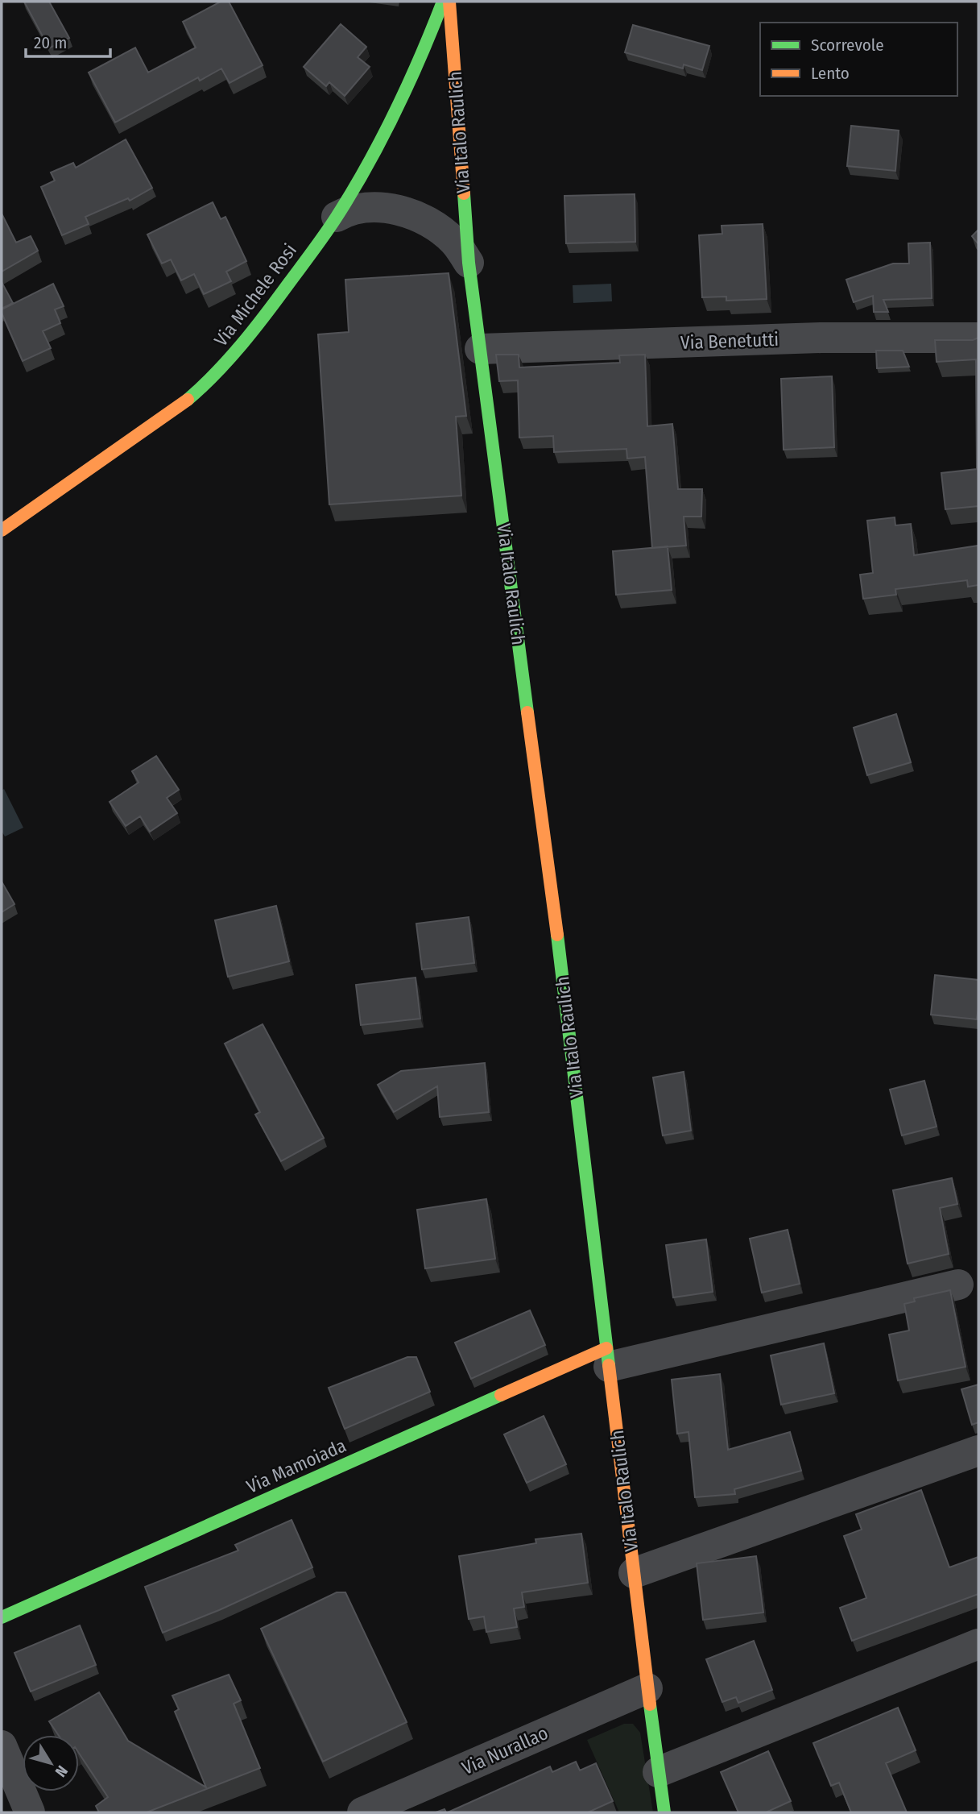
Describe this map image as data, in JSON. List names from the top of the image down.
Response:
{
  "streets": {
    "street": [
      "Via Italo Raulich",
      "Via Michele Rosi",
      "Via Benetutti",
      "Via Mamoiada",
      "Via Nurallao"
    ]
  },
  "crossings": [
    ["Via Italo Raulich", "Via Michele Rosi"],
    ["Via Italo Raulich", "Via Benetutti"],
    ["Via Italo Raulich", "Via Mamoiada"],
    ["Via Italo Raulich", "Via Nurallao"]
  ],
  "legend": ["Scorrevole", "Lento"],
  "scale_bar": "20 m",
  "north": "bottom right"
}
